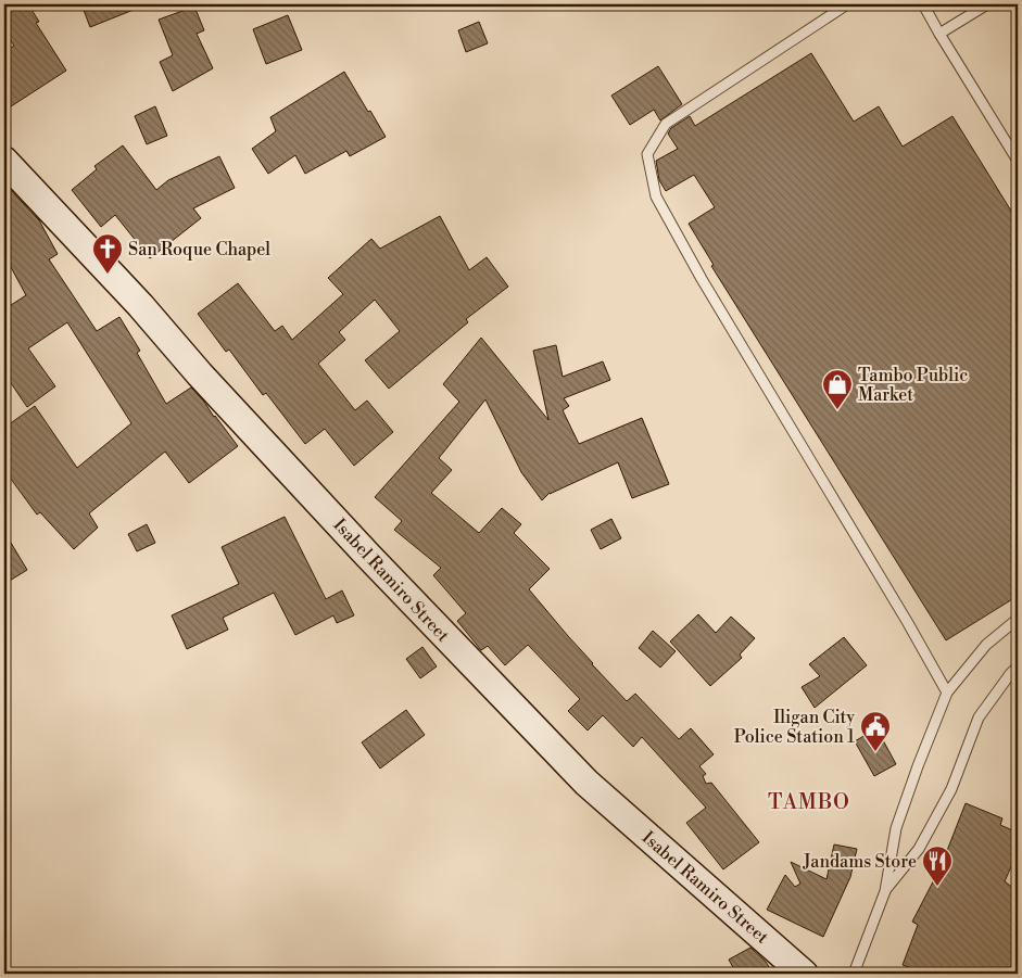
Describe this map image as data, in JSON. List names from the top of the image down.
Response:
{
  "streets": {
    "street": ["Isabel Ramiro Street"]
  },
  "districts": ["TAMBO"],
  "places": {
    "church": ["San Roque Chapel"],
    "shop": ["Tambo Public Market"],
    "public building": ["Iligan City Police Station 1"],
    "restaurant": ["Jandams Store"]
  }
}
